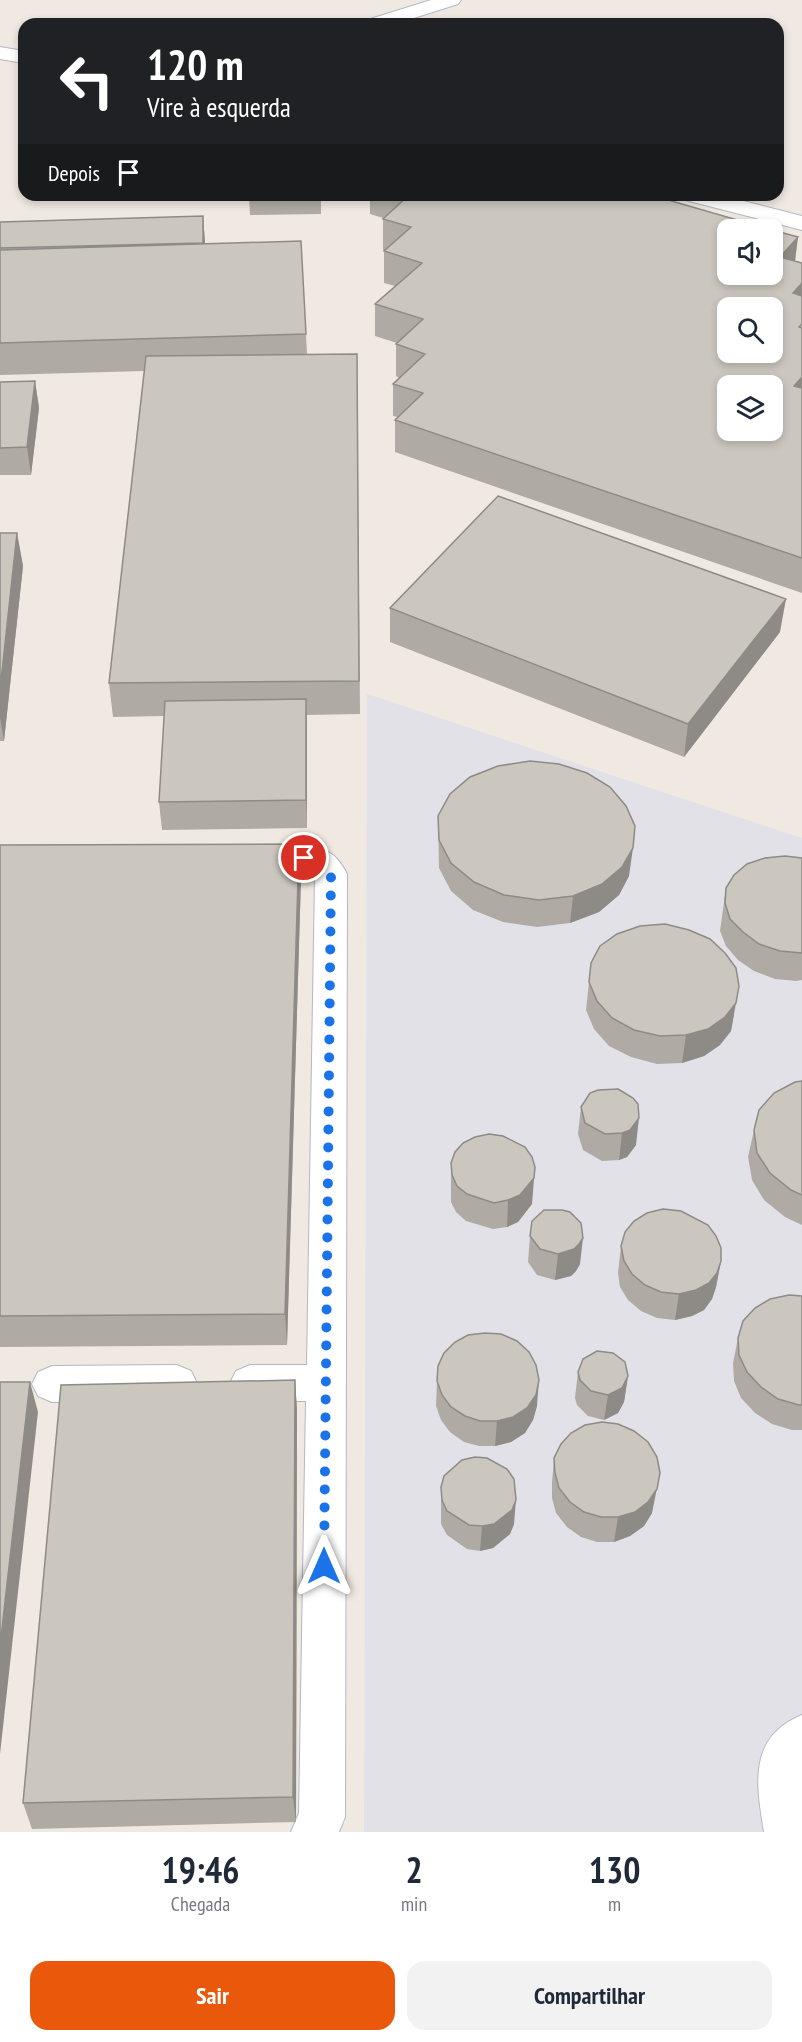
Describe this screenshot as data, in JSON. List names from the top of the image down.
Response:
{
  "page": {
    "turn": ["120 m", "Vire à esquerda"],
    "then": "Depois",
    "eta": [
      "19:46",
      "Chegada",
      "2",
      "min",
      "130",
      "m"
    ],
    "buttons": ["Sair", "Compartilhar"]
  }
}
